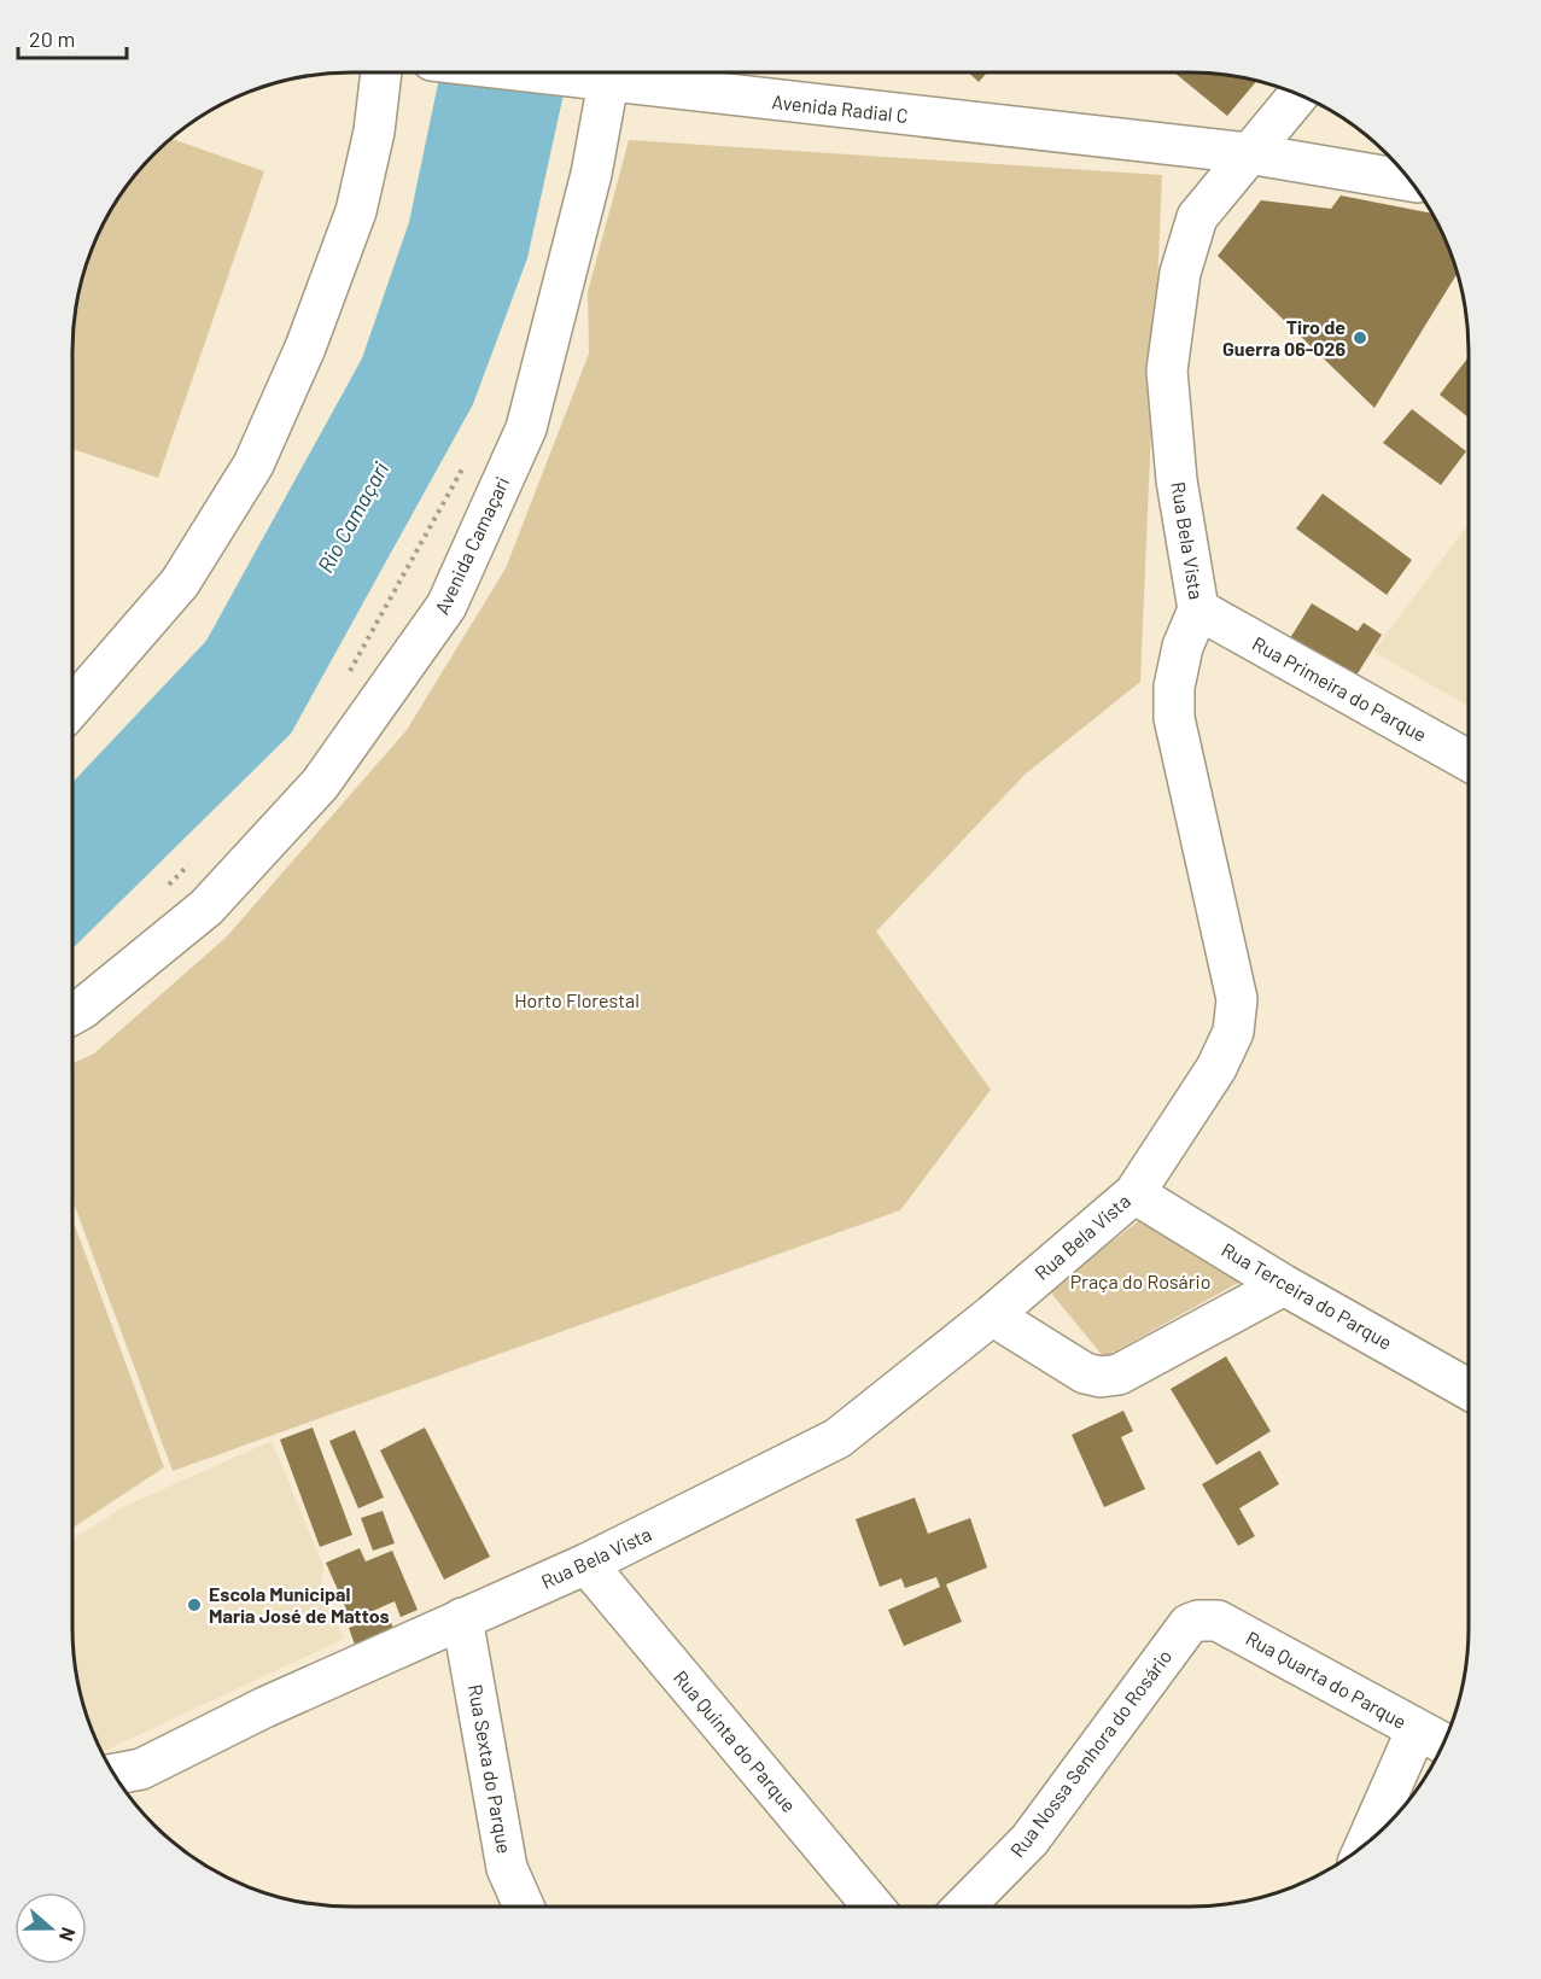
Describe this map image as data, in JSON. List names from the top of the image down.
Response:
{
  "streets": {
    "street": [
      "Avenida Radial C",
      "Rua Bela Vista",
      "Avenida Camaçari",
      "Rua Primeira do Parque",
      "Rua Terceira do Parque",
      "Rua Quarta do Parque",
      "Rua Quinta do Parque",
      "Rua Nossa Senhora do Rosário",
      "Rua Sexta do Parque"
    ]
  },
  "crossings": [
    ["Avenida Radial C", "Rua Bela Vista"],
    ["Avenida Radial C", "Avenida Camaçari"],
    ["Rua Bela Vista", "Rua Primeira do Parque"],
    ["Rua Bela Vista", "Rua Terceira do Parque"],
    ["Rua Bela Vista", "Rua Quinta do Parque"],
    ["Rua Bela Vista", "Rua Sexta do Parque"],
    ["Rua Quarta do Parque", "Rua Nossa Senhora do Rosário"]
  ],
  "water": ["Rio Camaçari"],
  "parks": ["Horto Florestal", "Praça do Rosário"],
  "places": ["Tiro de Guerra 06-026", "Escola Municipal Maria José de Mattos"],
  "scale_bar": "20 m",
  "north": "right"
}
